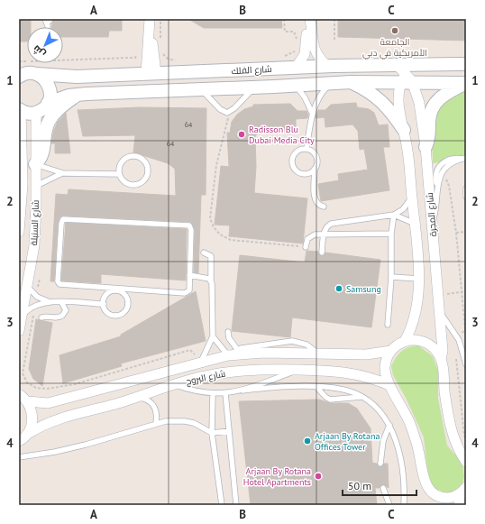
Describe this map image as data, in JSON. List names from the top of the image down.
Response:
{
  "streets": {
    "street": [
      "شارع الفلك",
      "شارع المجرة",
      "شارع السنبلة",
      "شارع البروج"
    ]
  },
  "crossings": [
    ["شارع الفلك", "شارع المجرة"]
  ],
  "places": [
    "الجامعة الأمريكية في دبي",
    "Radisson Blu Dubai Media City",
    "Samsung",
    "Arjaan By Rotana Offices Tower",
    "Arjaan By Rotana Hotel Apartments"
  ],
  "house_numbers": ["64", "64"],
  "scale_bar": "50 m",
  "north": "bottom left",
  "grid": {
    "columns": ["A", "B", "C"],
    "rows": [
      "1",
      "2",
      "3",
      "4"
    ]
  }
}
